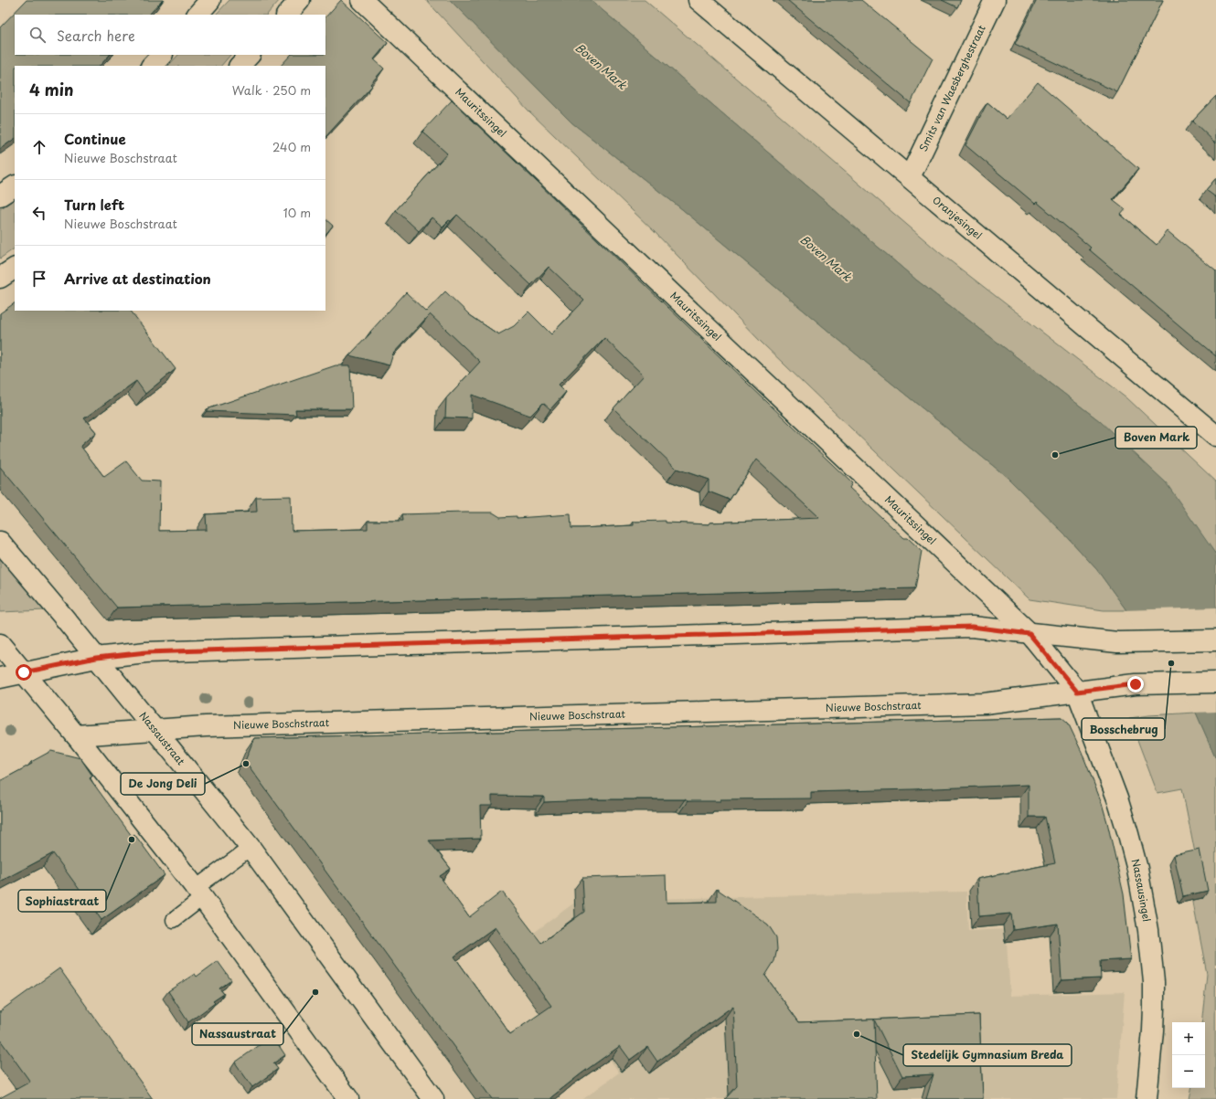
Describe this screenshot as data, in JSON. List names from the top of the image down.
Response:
{
  "streets": {
    "street": [
      "Smits van Waesberghestraat",
      "Mauritssingel",
      "Oranjesingel",
      "Nieuwe Boschstraat",
      "Nassaustraat",
      "Nassausingel"
    ]
  },
  "crossings": [
    ["Smits van Waesberghestraat", "Oranjesingel"],
    ["Nieuwe Boschstraat", "Nassaustraat"],
    ["Nieuwe Boschstraat", "Nassausingel"]
  ],
  "water": ["Boven Mark"],
  "places": [
    "Boven Mark",
    "Bosschebrug",
    "De Jong Deli",
    "Sophiastraat",
    "Nassaustraat",
    "Stedelijk Gymnasium Breda"
  ],
  "page": {
    "search": "Search here",
    "heading": ["4 min", "Walk · 250 m"],
    "list": [
      ["Continue", "Nieuwe Boschstraat", "240 m"],
      ["Turn left", "Nieuwe Boschstraat", "10 m"],
      "Arrive at destination"
    ],
    "map_buttons": ["+", "−"]
  }
}
